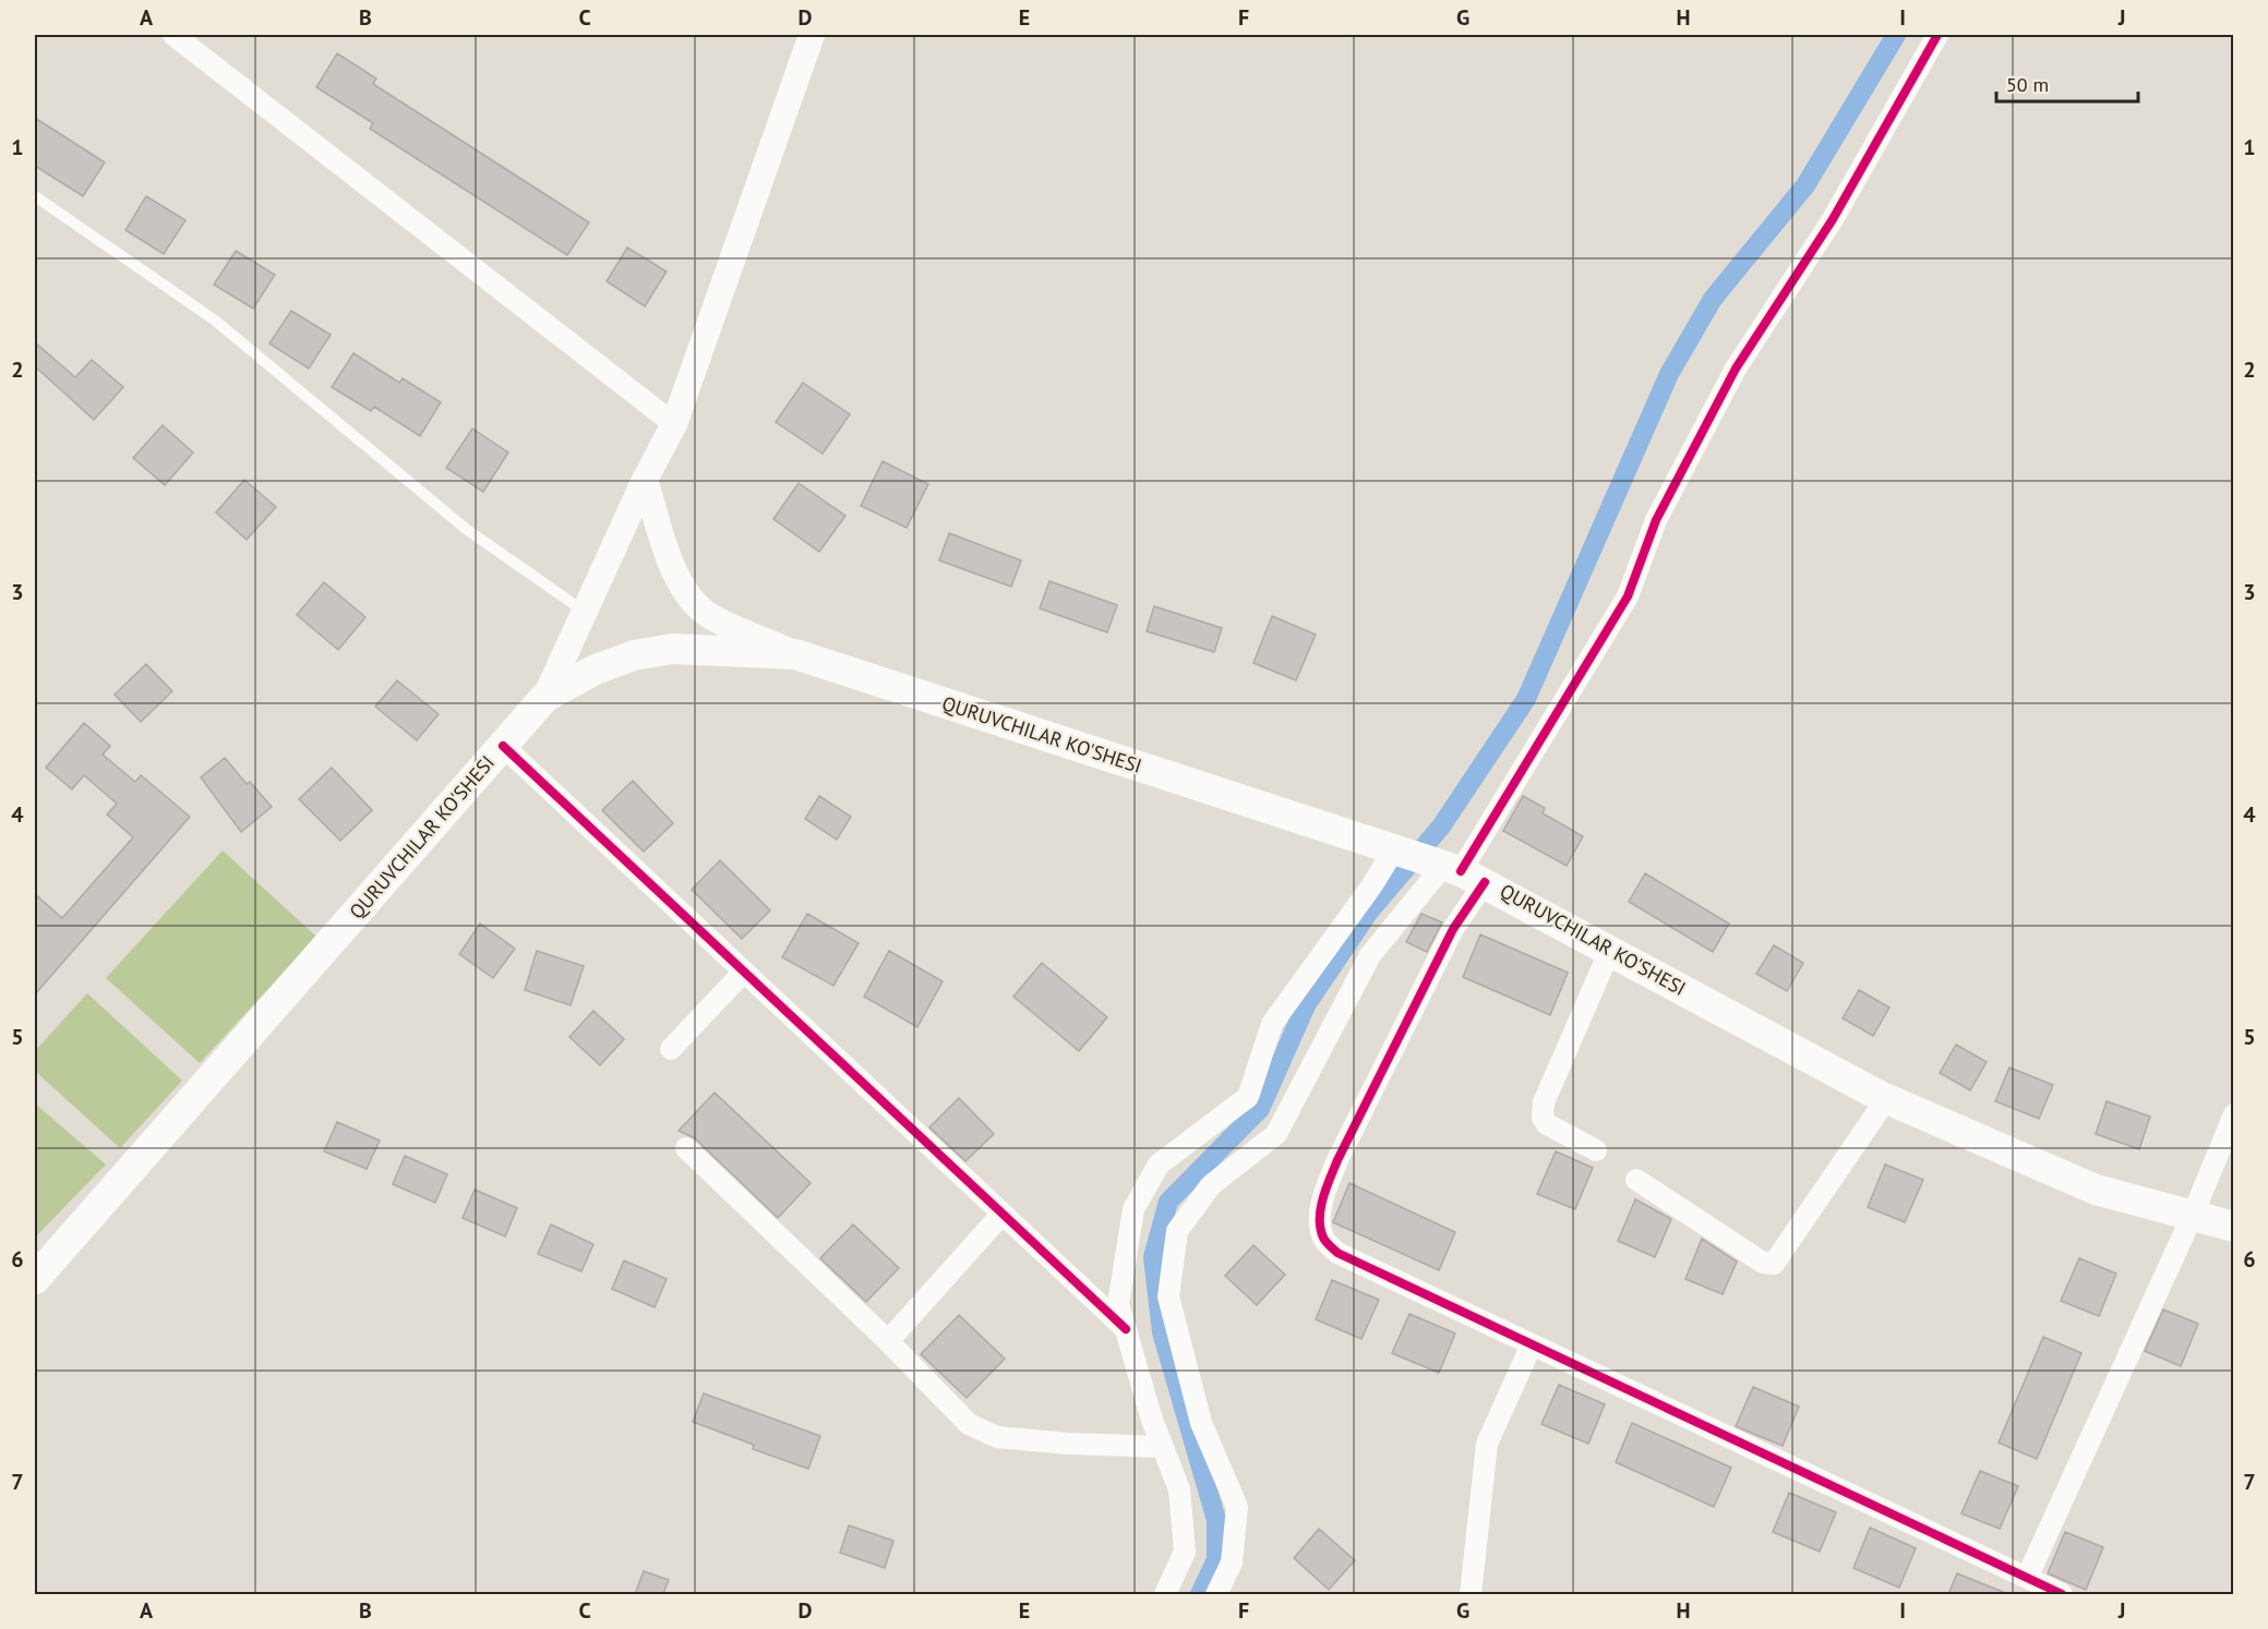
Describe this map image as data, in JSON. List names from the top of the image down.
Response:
{
  "streets": {
    "main road": ["QURUVCHILAR KO'SHESI"]
  },
  "scale_bar": "50 m",
  "grid": {
    "columns": [
      "A",
      "B",
      "C",
      "D",
      "E",
      "F",
      "G",
      "H",
      "I",
      "J"
    ],
    "rows": [
      "1",
      "2",
      "3",
      "4",
      "5",
      "6",
      "7"
    ]
  }
}
